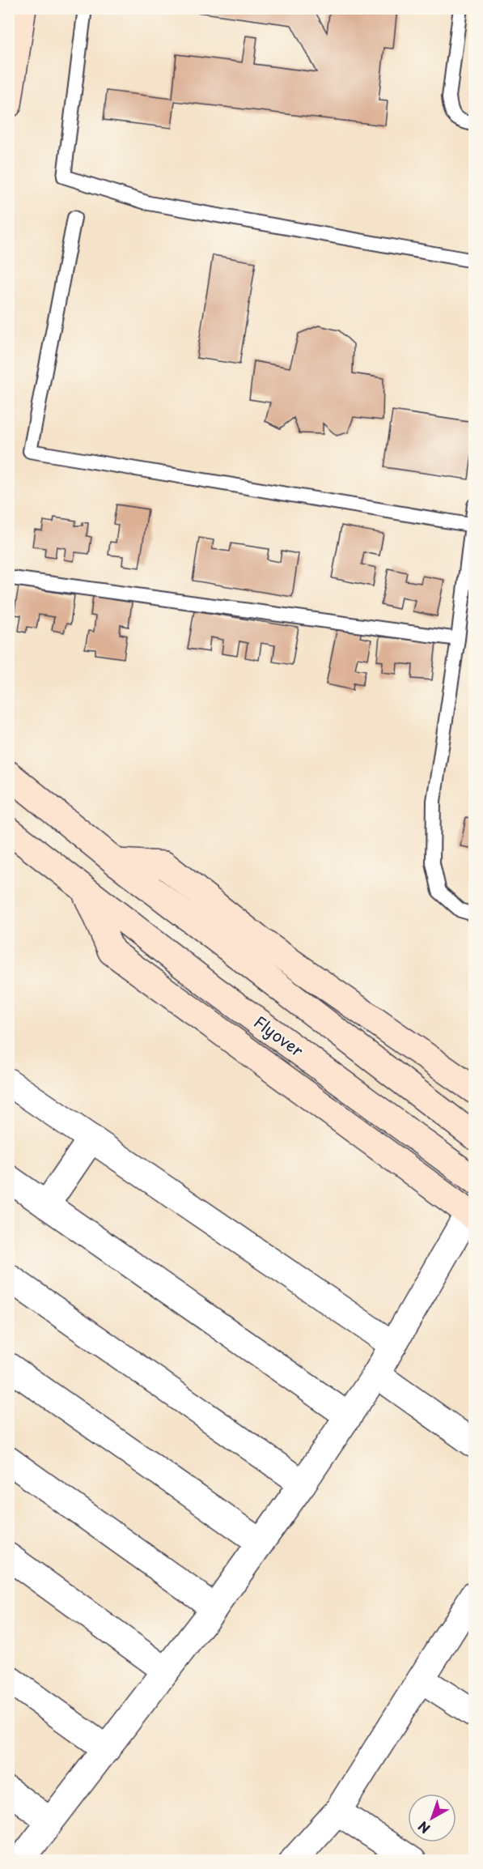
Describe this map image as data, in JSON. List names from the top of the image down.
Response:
{
  "streets": {
    "main road": ["Flyover"]
  },
  "north": "bottom left"
}
